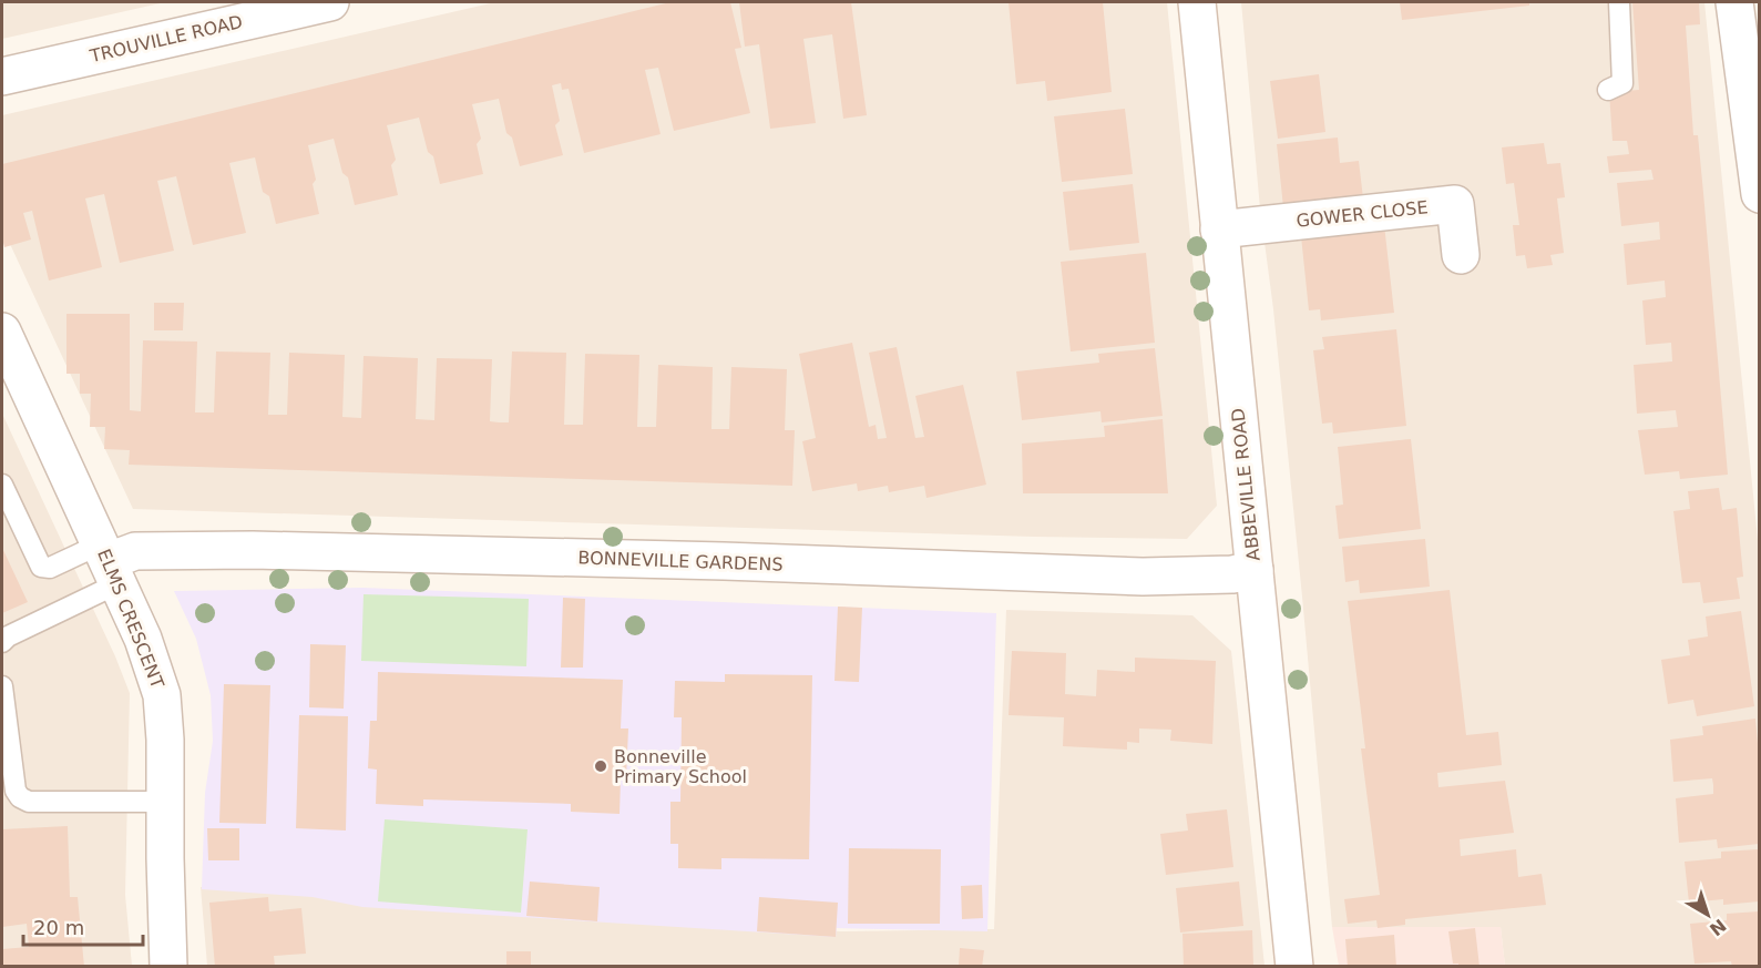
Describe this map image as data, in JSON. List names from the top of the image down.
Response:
{
  "streets": {
    "street": [
      "TROUVILLE ROAD",
      "GOWER CLOSE",
      "ABBEVILLE ROAD",
      "BONNEVILLE GARDENS",
      "ELMS CRESCENT"
    ]
  },
  "crossings": [
    ["GOWER CLOSE", "ABBEVILLE ROAD"],
    ["ABBEVILLE ROAD", "BONNEVILLE GARDENS"],
    ["BONNEVILLE GARDENS", "ELMS CRESCENT"]
  ],
  "places": ["Bonneville Primary School"],
  "scale_bar": "20 m",
  "north": "bottom right"
}
